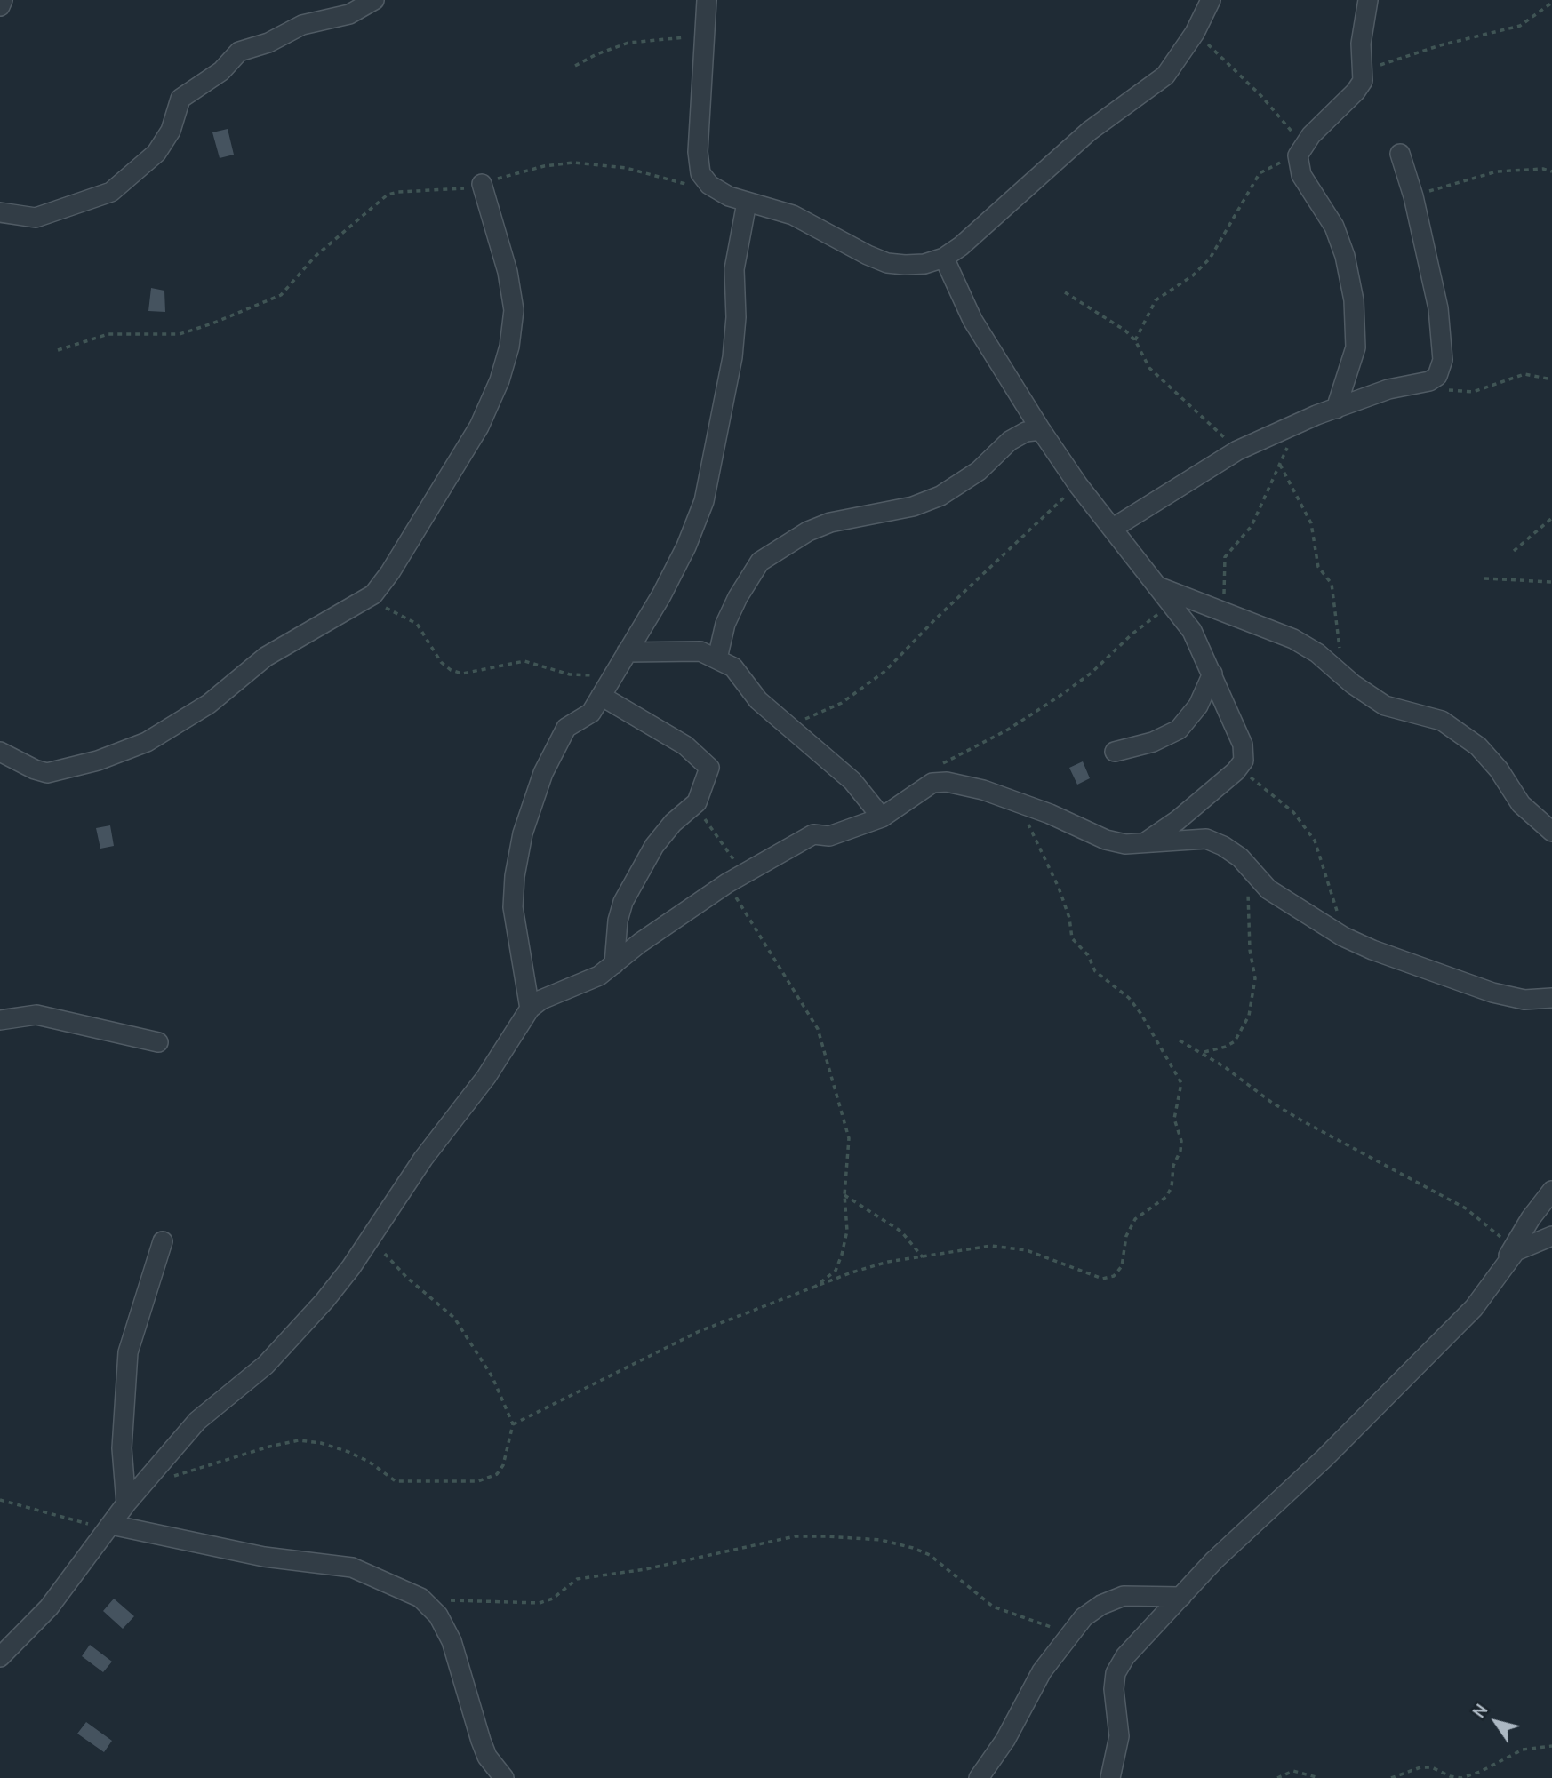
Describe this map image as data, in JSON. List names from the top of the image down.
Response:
{
  "north": "top left"
}
